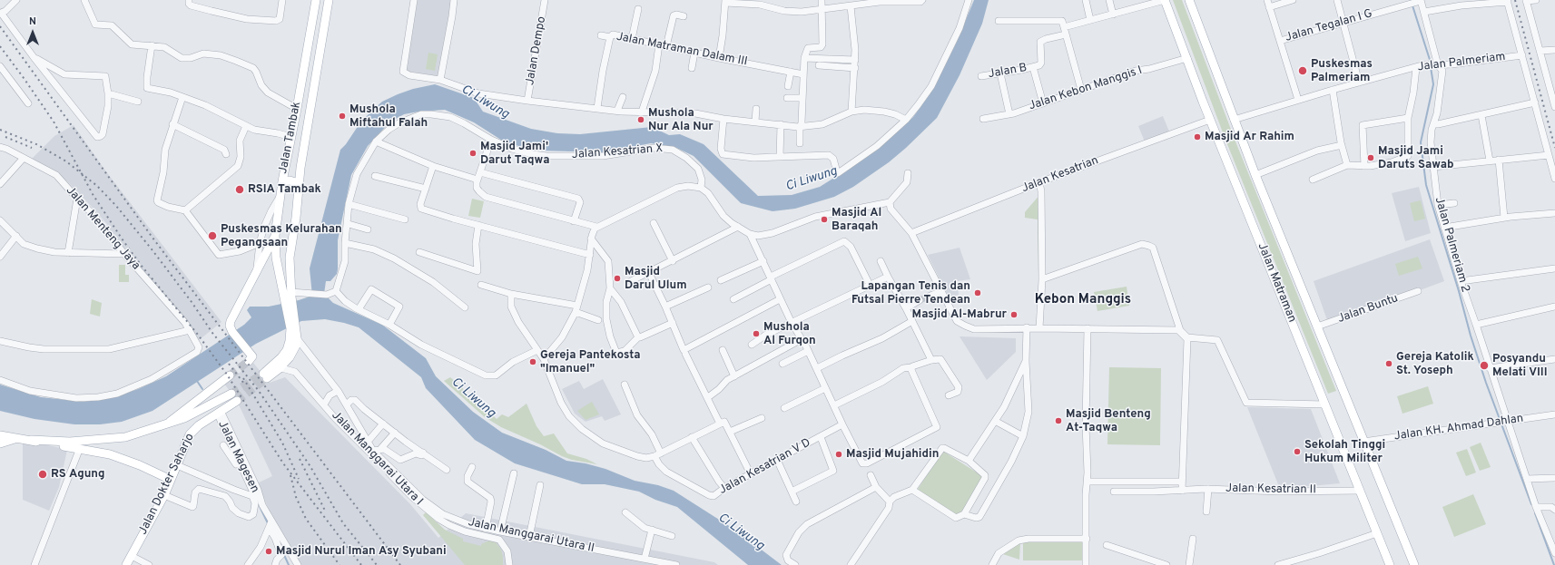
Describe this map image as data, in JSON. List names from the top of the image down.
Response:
{
  "streets": {
    "main road": ["Jalan Tambak", "Jalan Matraman", "Jalan Dokter Saharjo"],
    "street": [
      "Jalan Tegalan I G",
      "Jalan Matraman Dalam III",
      "Jalan Dempo",
      "Jalan Palmeriam",
      "Jalan B",
      "Jalan Kebon Manggis I",
      "Jalan Kesatrian X",
      "Jalan Kesatrian",
      "Jalan Menteng Jaya",
      "Jalan Palmeriam 2",
      "Jalan Buntu",
      "Jalan KH. Ahmad Dahlan",
      "Jalan Magesen",
      "Jalan Manggarai Utara I",
      "Jalan Kesatrian V D",
      "Jalan Kesatrian II",
      "Jalan Manggarai Utara II"
    ]
  },
  "crossings": [
    ["Jalan Tegalan I G", "Jalan Palmeriam 2"],
    ["Jalan Palmeriam", "Jalan Palmeriam 2"],
    ["Jalan Palmeriam", "Jalan Matraman"],
    ["Jalan B", "Jalan Kebon Manggis I"],
    ["Jalan Kebon Manggis I", "Jalan Matraman"],
    ["Jalan Tambak", "Jalan Manggarai Utara I"],
    ["Jalan Tambak", "Jalan Manggarai Utara II"],
    ["Jalan Kesatrian", "Jalan Matraman"],
    ["Jalan Palmeriam 2", "Jalan KH. Ahmad Dahlan"],
    ["Jalan Matraman", "Jalan Buntu"],
    ["Jalan Matraman", "Jalan KH. Ahmad Dahlan"],
    ["Jalan Matraman", "Jalan Kesatrian II"],
    ["Jalan Magesen", "Jalan Dokter Saharjo"]
  ],
  "districts": ["Kebon Manggis"],
  "water": ["Ci Liwung"],
  "places": [
    "Puskesmas Palmeriam",
    "Mushola Miftahul Falah",
    "Mushola Nur Ala Nur",
    "Masjid Ar Rahim",
    "Masjid Jami' Darut Taqwa",
    "Masjid Jami Daruts Sawab",
    "RSIA Tambak",
    "Masjid Al Baraqah",
    "Puskesmas Kelurahan Pegangsaan",
    "Masjid Darul Ulum",
    "Lapangan Tenis dan Futsal Pierre Tendean",
    "Masjid Al-Mabrur",
    "Mushola Al Furqon",
    "Gereja Pantekosta \"Imanuel\"",
    "Gereja Katolik St. Yoseph",
    "Posyandu Melati VIII",
    "Masjid Benteng At-Taqwa",
    "Sekolah Tinggi Hukum Militer",
    "Masjid Mujahidin",
    "RS Agung",
    "Masjid Nurul Iman Asy Syubani"
  ],
  "north": "top"
}
